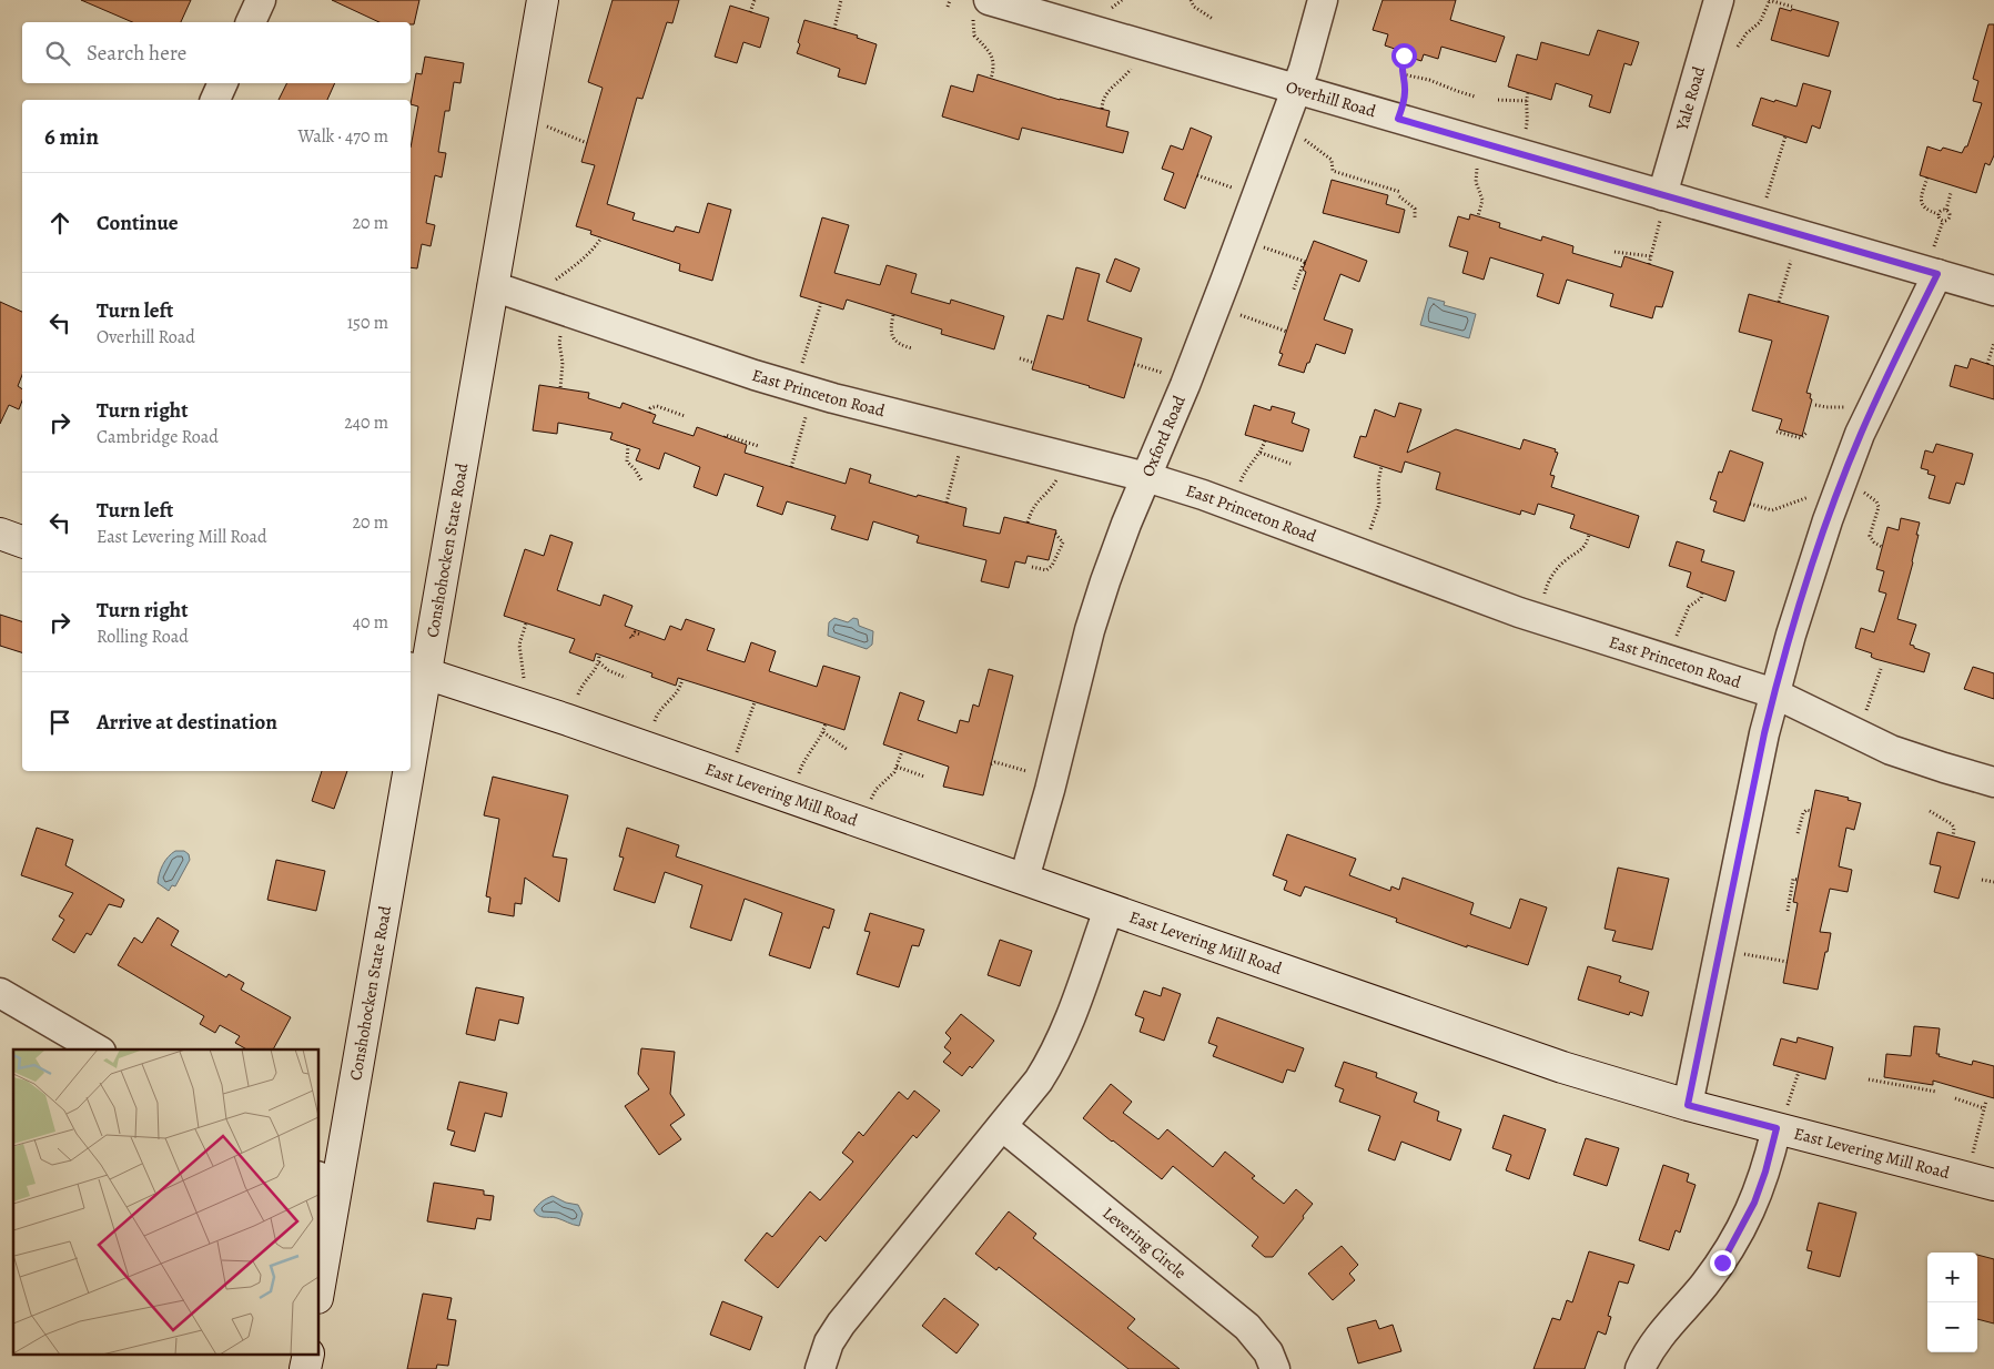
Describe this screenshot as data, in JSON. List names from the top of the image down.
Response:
{
  "streets": {
    "street": [
      "Yale Road",
      "Overhill Road",
      "East Princeton Road",
      "Oxford Road",
      "Conshohocken State Road",
      "East Levering Mill Road",
      "Levering Circle"
    ]
  },
  "crossings": [
    ["Yale Road", "Overhill Road"],
    ["Overhill Road", "Oxford Road"],
    ["East Princeton Road", "Oxford Road"],
    ["East Princeton Road", "Conshohocken State Road"],
    ["Oxford Road", "East Levering Mill Road"],
    ["Conshohocken State Road", "East Levering Mill Road"]
  ],
  "page": {
    "search": "Search here",
    "heading": ["6 min", "Walk · 470 m"],
    "list": [
      ["Continue", "20 m"],
      ["Turn left", "Overhill Road", "150 m"],
      ["Turn right", "Cambridge Road", "240 m"],
      ["Turn left", "East Levering Mill Road", "20 m"],
      ["Turn right", "Rolling Road", "40 m"],
      "Arrive at destination"
    ],
    "map_buttons": ["+", "−"]
  }
}
